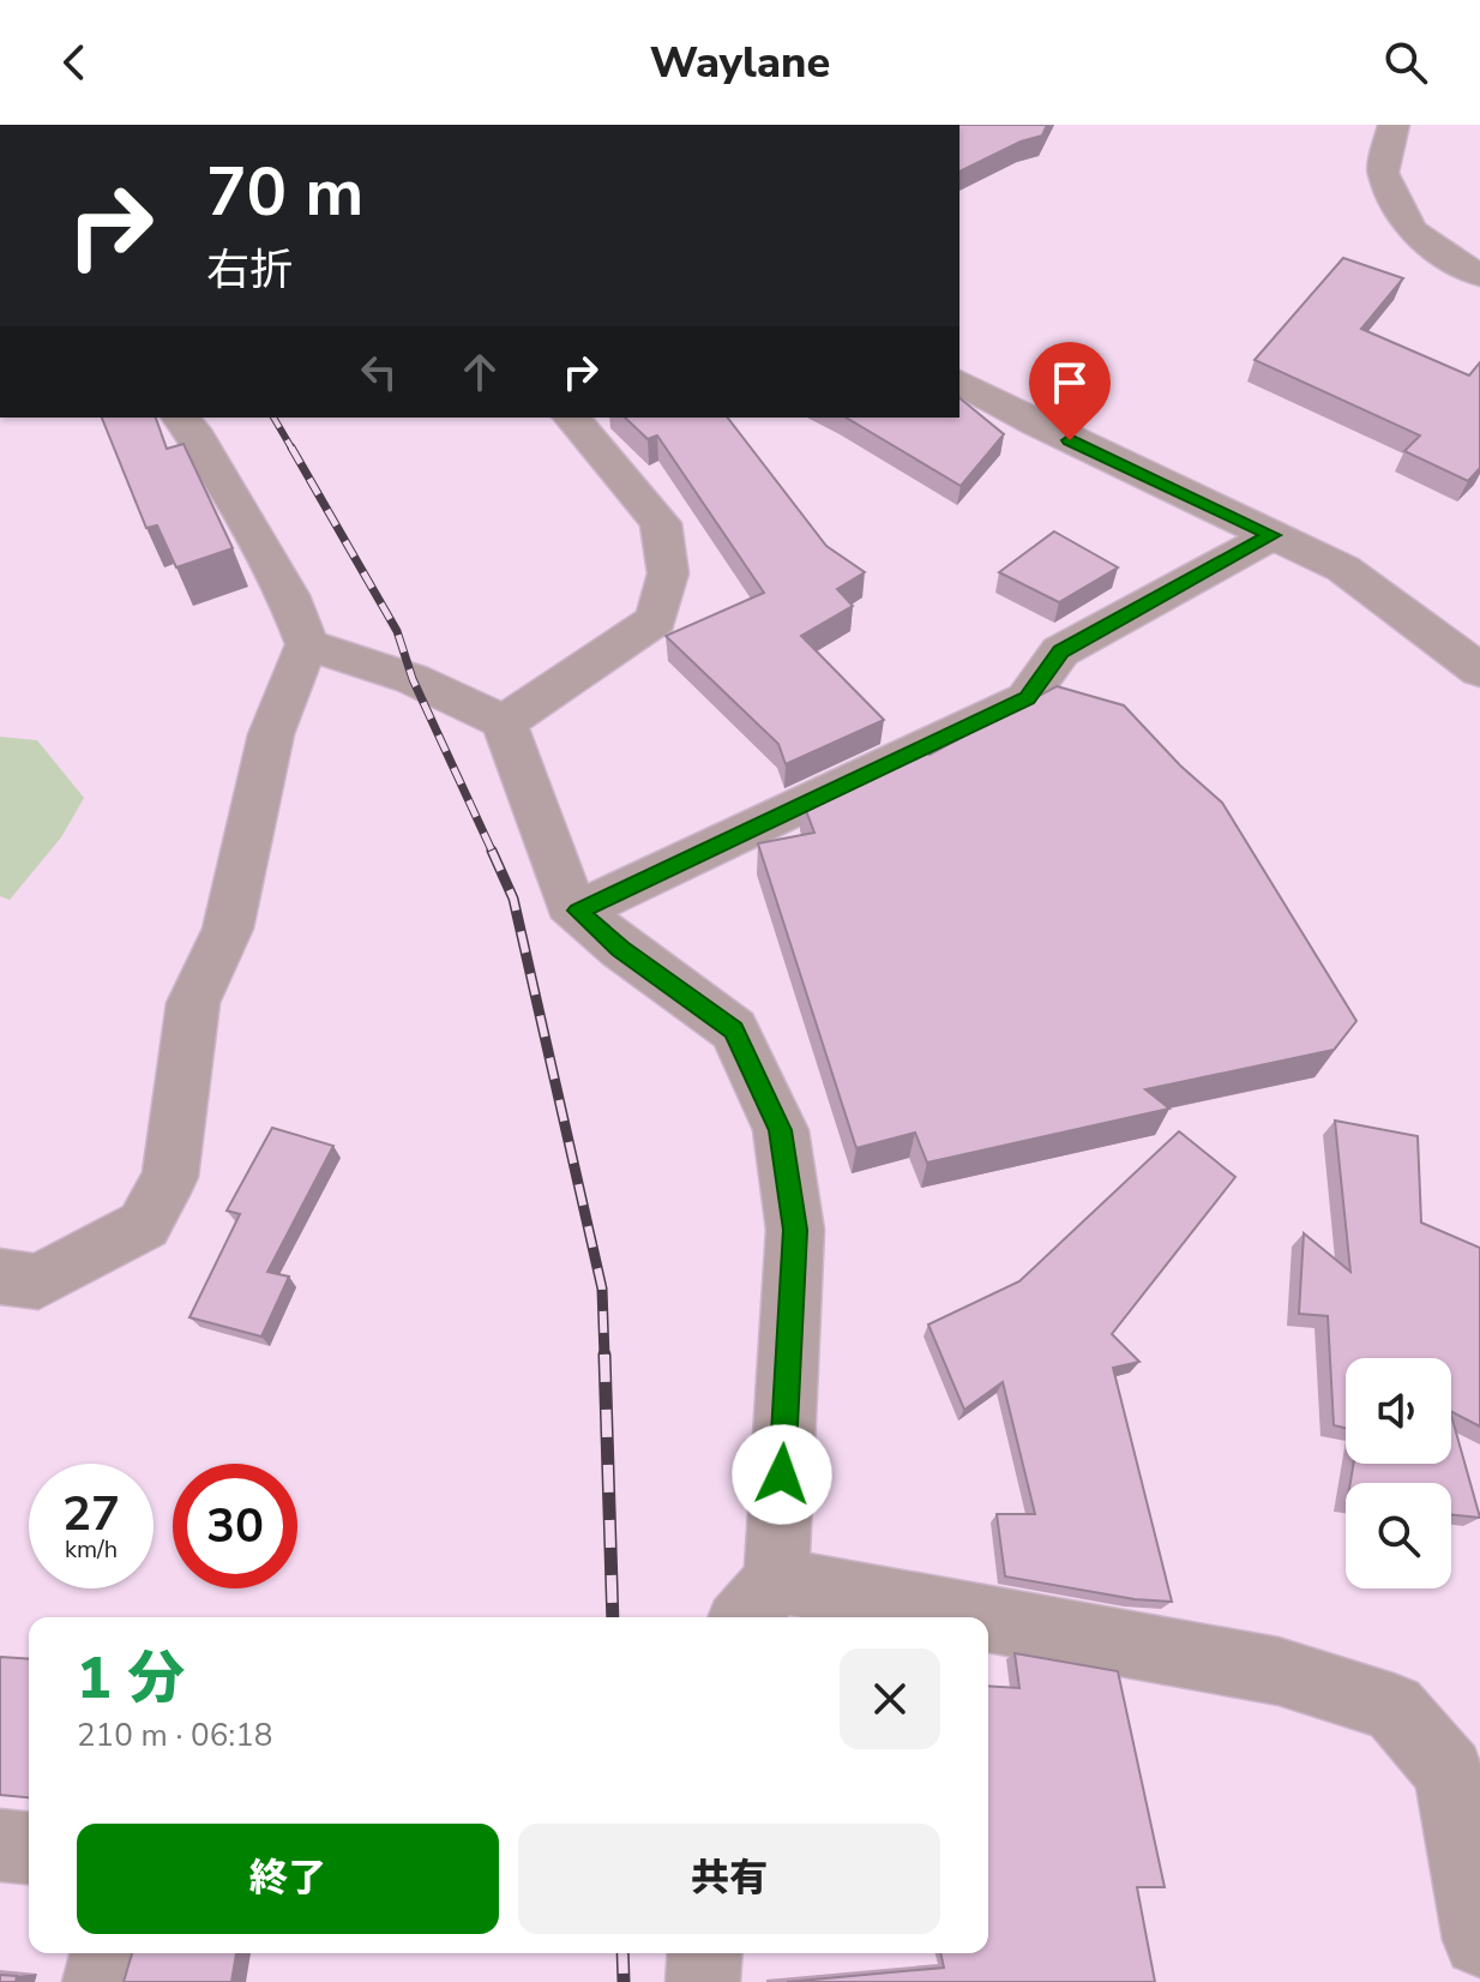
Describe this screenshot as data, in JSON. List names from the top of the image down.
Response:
{
  "page": {
    "header": "Waylane",
    "turn": ["70 m", "右折"],
    "speed": "27 km/h",
    "limit": "30",
    "heading": ["1 分", "210 m · 06:18"],
    "buttons": ["終了", "共有"]
  }
}
